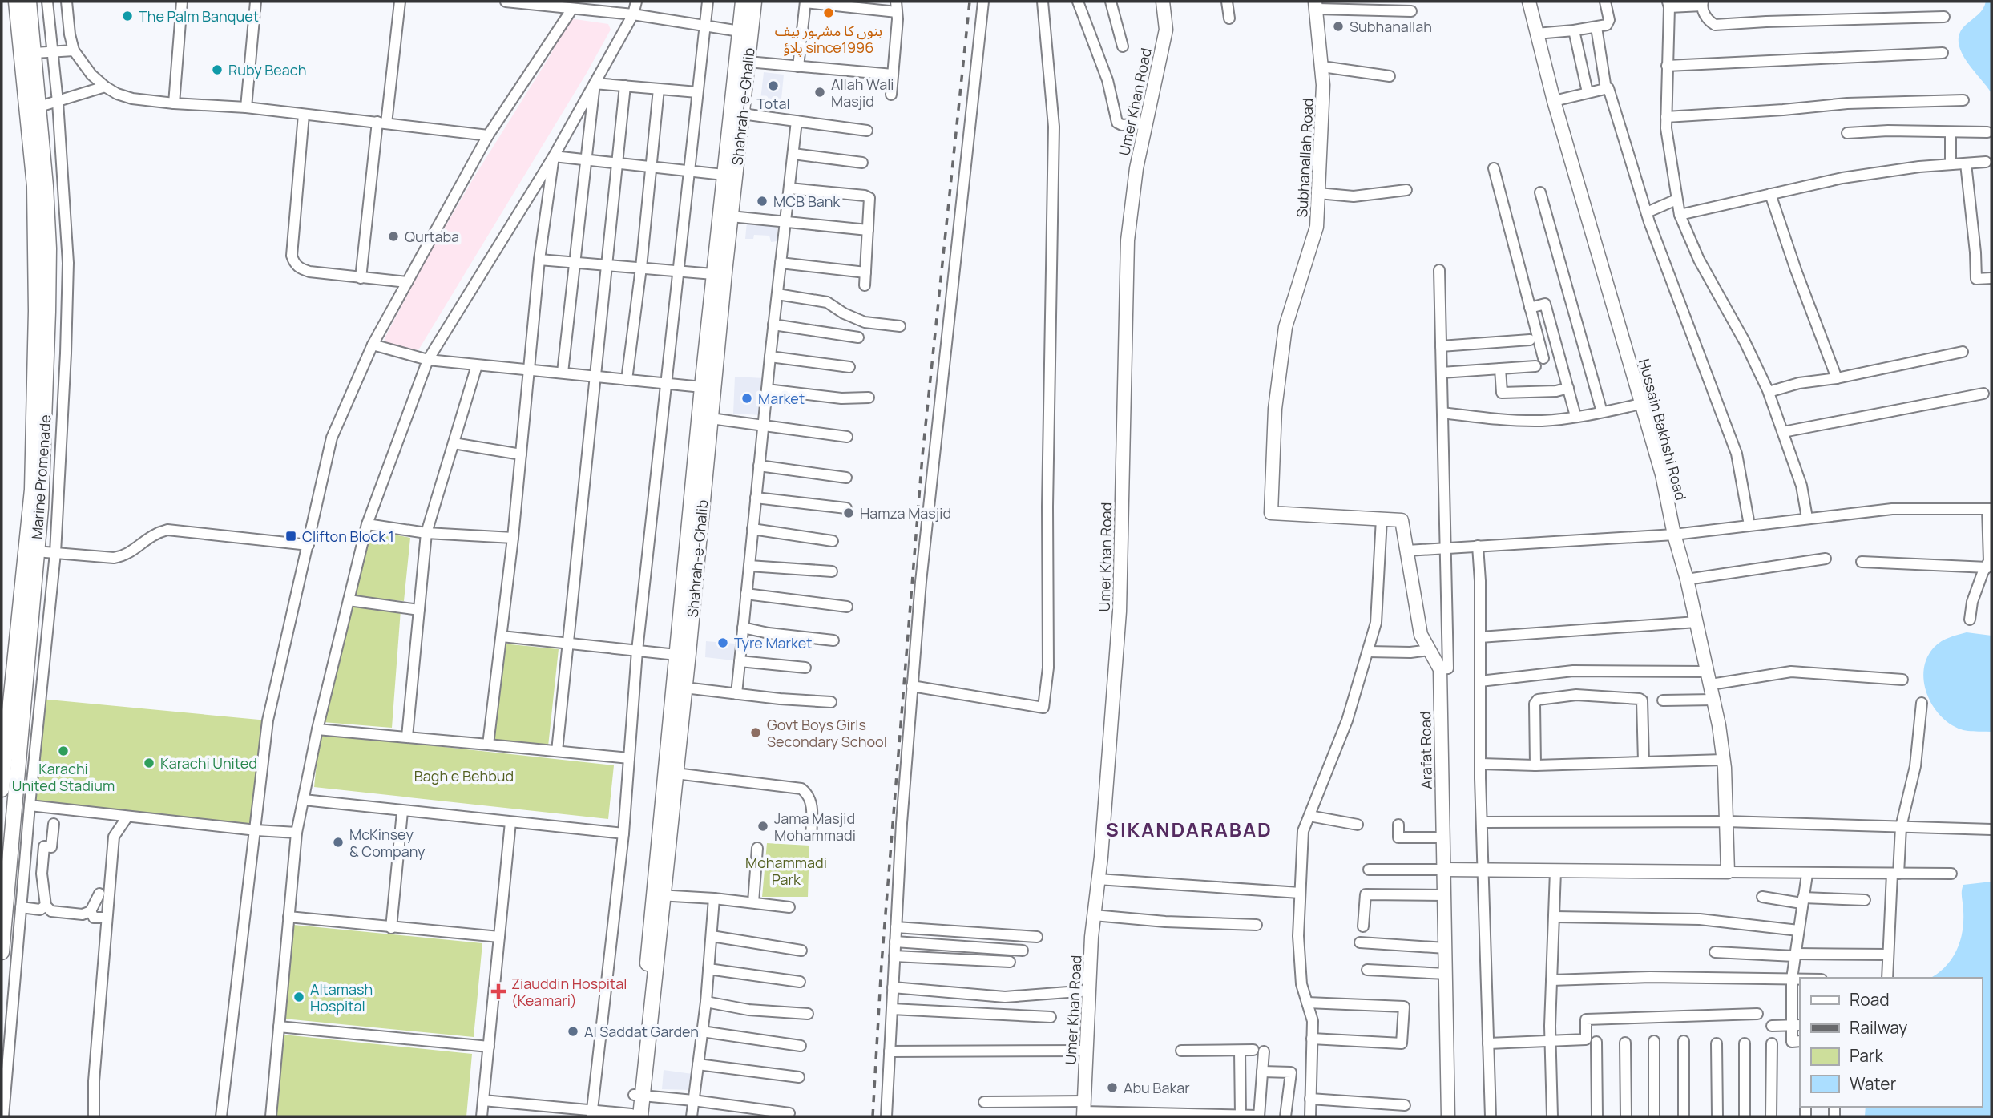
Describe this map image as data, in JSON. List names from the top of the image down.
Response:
{
  "streets": {
    "main road": ["Shahrah-e-Ghalib", "Marine Promenade"],
    "street": [
      "Umer Khan Road",
      "Subhanallah Road",
      "Hussain Bakhshi Road",
      "Arafat Road"
    ]
  },
  "crossings": [
    ["Subhanallah Road", "Arafat Road"]
  ],
  "districts": ["SIKANDARABAD"],
  "parks": ["Bagh e Behbud", "Mohammadi Park"],
  "places": {
    "other": [
      "بنوں کا مشہور بیف پلاؤ since1996",
      "The Palm Banquet",
      "Subhanallah",
      "Ruby Beach",
      "Total",
      "Allah Wali Masjid",
      "MCB Bank",
      "Qurtaba",
      "Market",
      "Hamza Masjid",
      "Tyre Market",
      "Govt Boys Girls Secondary School",
      "Karachi United Stadium",
      "Karachi United",
      "Jama Masjid Mohammadi",
      "McKinsey & Company",
      "Altamash Hospital",
      "Al Saddat Garden",
      "Abu Bakar"
    ],
    "transit": ["Clifton Block 1"],
    "health": ["Ziauddin Hospital (Keamari)"]
  },
  "legend": [
    "Road",
    "Railway",
    "Park",
    "Water"
  ]
}
